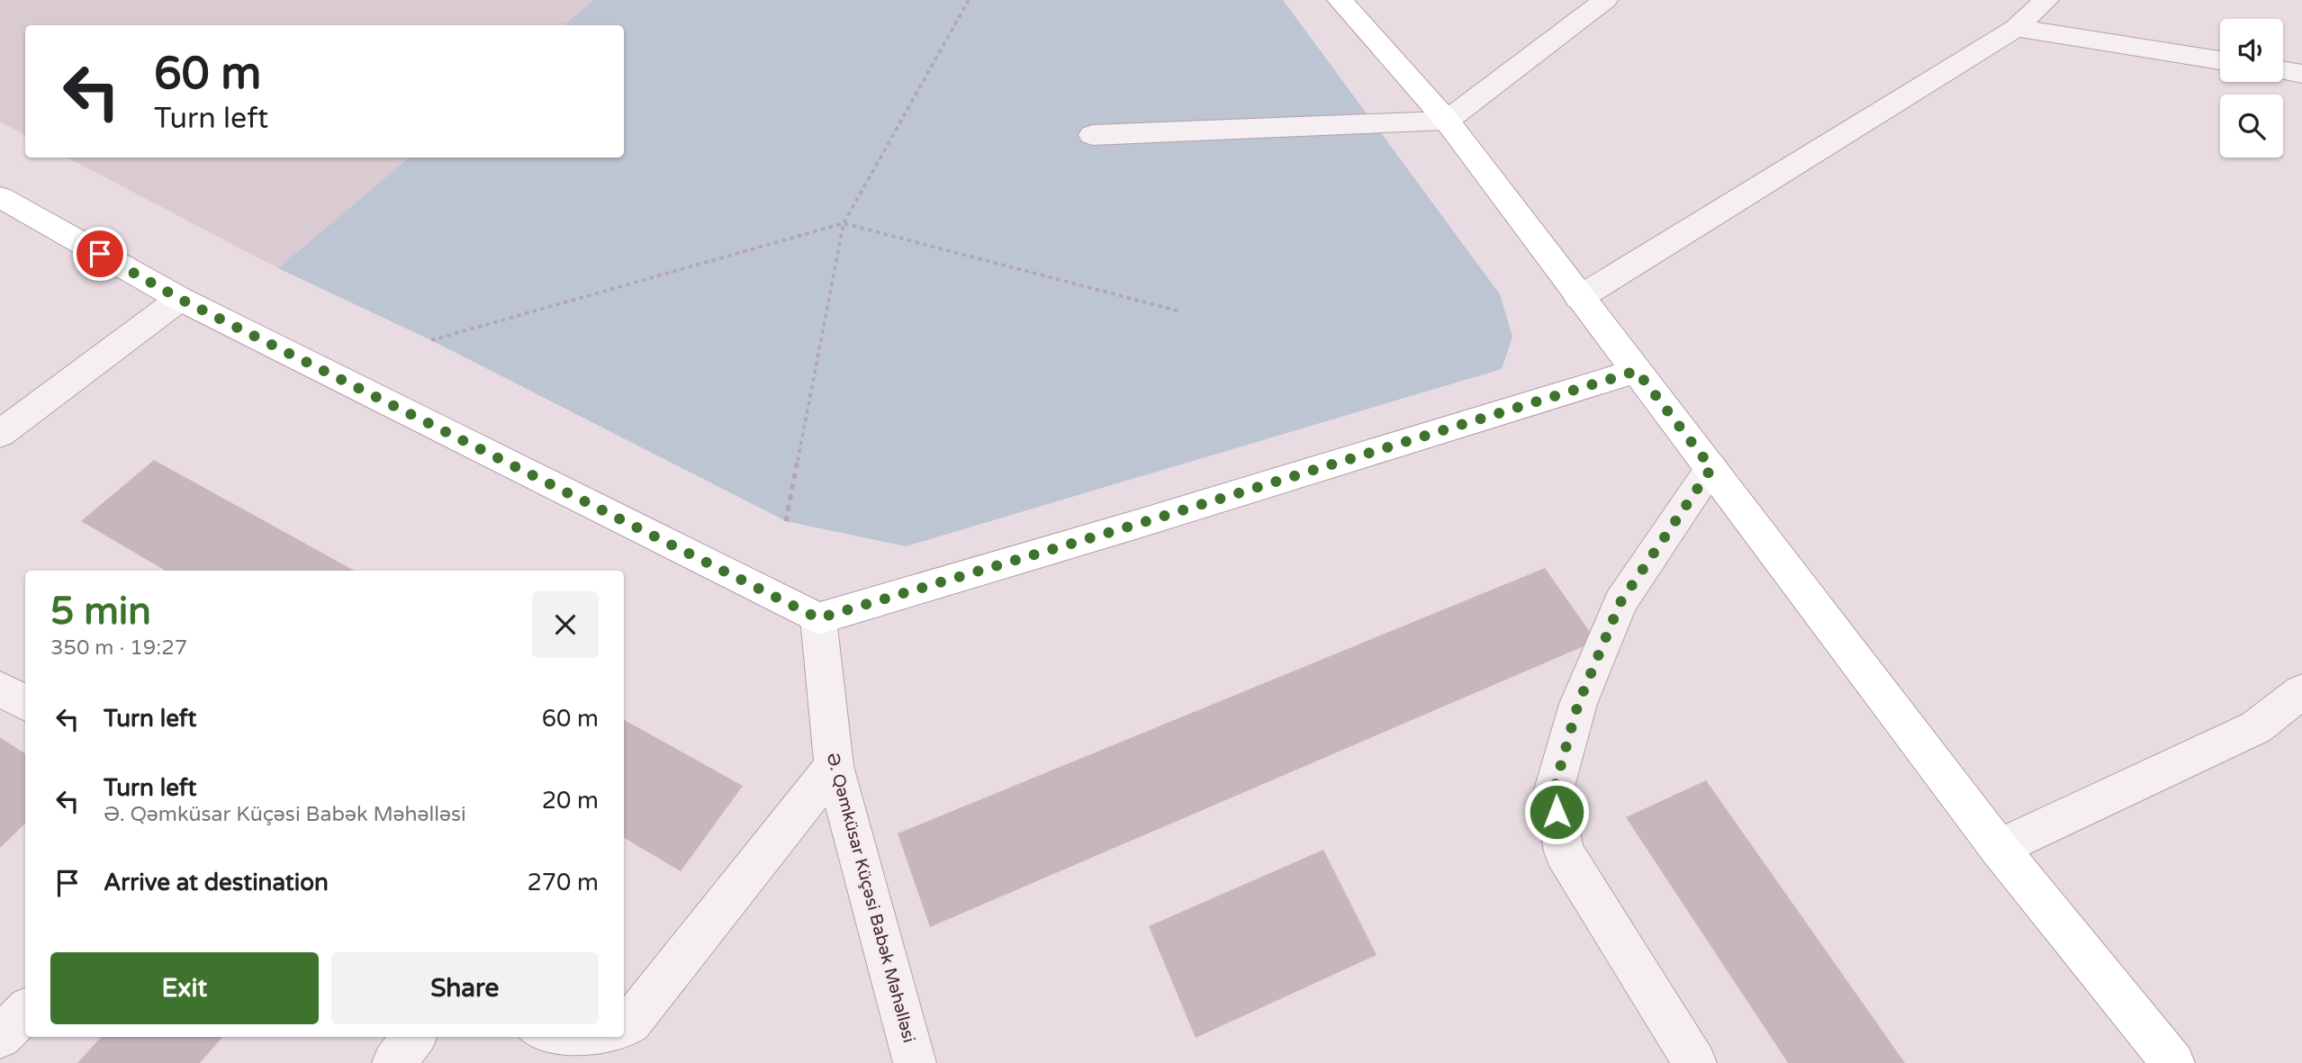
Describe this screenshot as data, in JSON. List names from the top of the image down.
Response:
{
  "streets": {
    "street": ["Ə. Qəmküsar Küçəsi Babək Məhəlləsi"]
  },
  "page": {
    "turn": ["60 m", "Turn left"],
    "heading": ["5 min", "350 m · 19:27"],
    "list": [
      {
        "name": "Turn left",
        "value": "60 m"
      },
      {
        "name": "Turn left",
        "note": "Ə. Qəmküsar Küçəsi Babək Məhəlləsi",
        "value": "20 m"
      },
      {
        "name": "Arrive at destination",
        "value": "270 m"
      }
    ],
    "buttons": ["Exit", "Share"]
  }
}
